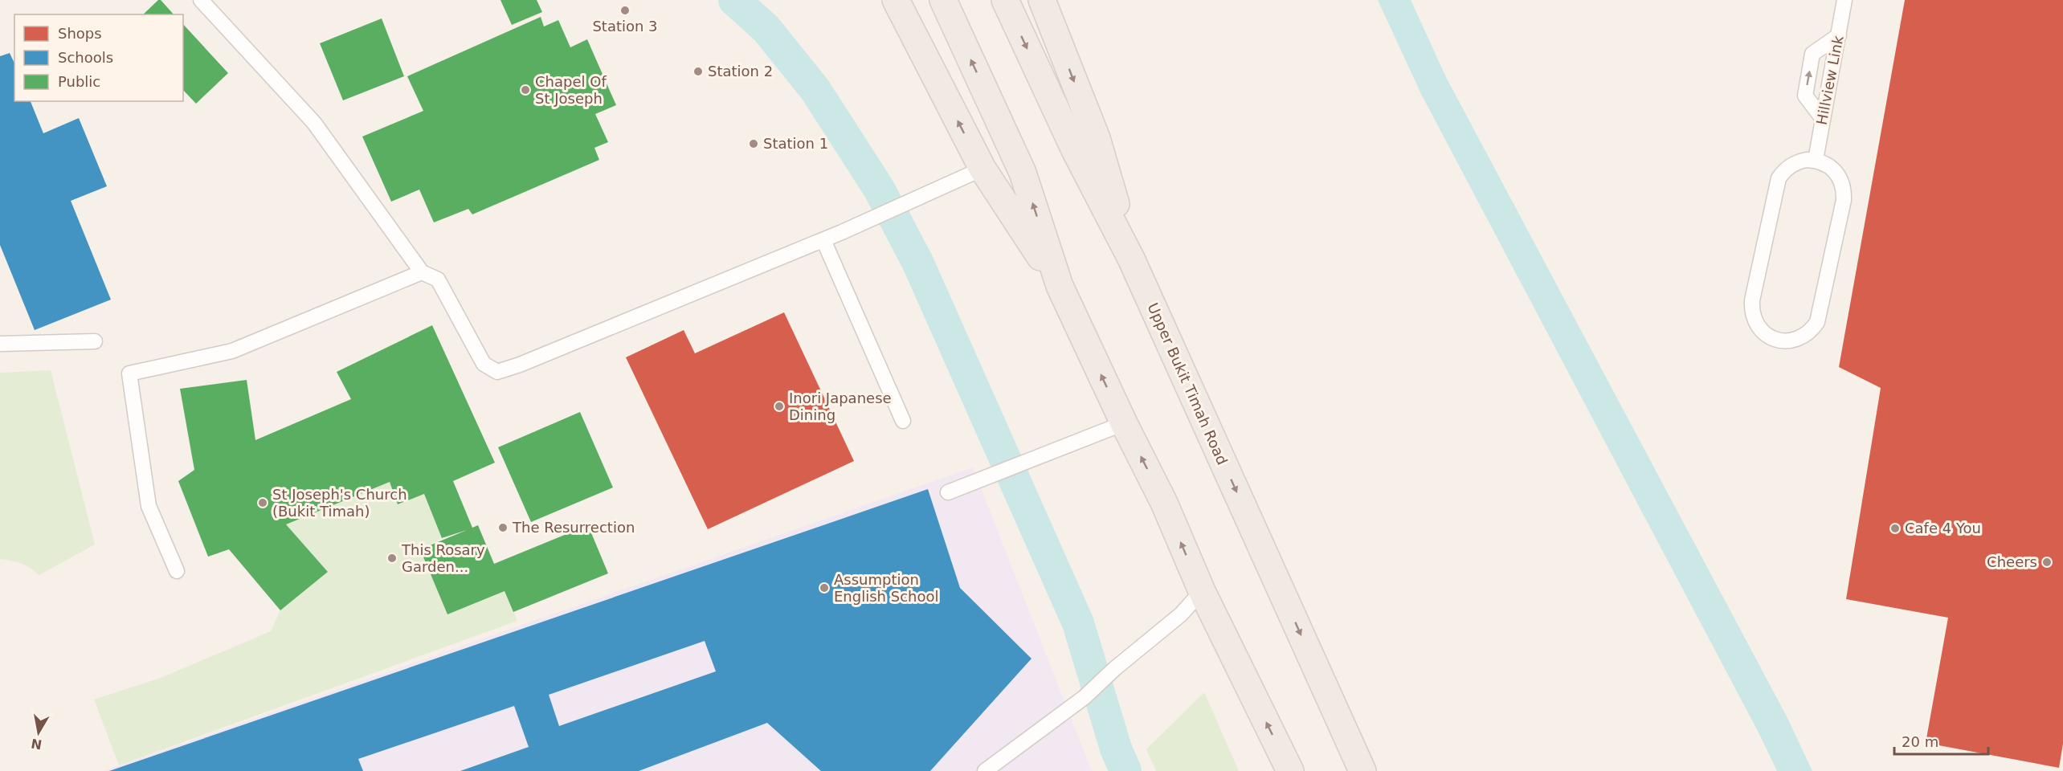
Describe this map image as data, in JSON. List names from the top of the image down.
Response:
{
  "streets": {
    "highway": ["Upper Bukit Timah Road"],
    "lane": ["Hillview Link"]
  },
  "places": [
    "Station 3",
    "Station 2",
    "Chapel Of St Joseph",
    "Station 1",
    "Inori Japanese Dining",
    "St Joseph's Church (Bukit Timah)",
    "The Resurrection",
    "Cafe 4 You",
    "This Rosary Garden...",
    "Cheers",
    "Assumption English School"
  ],
  "legend": ["Shops", "Schools", "Public"],
  "scale_bar": "20 m",
  "north": "bottom"
}
